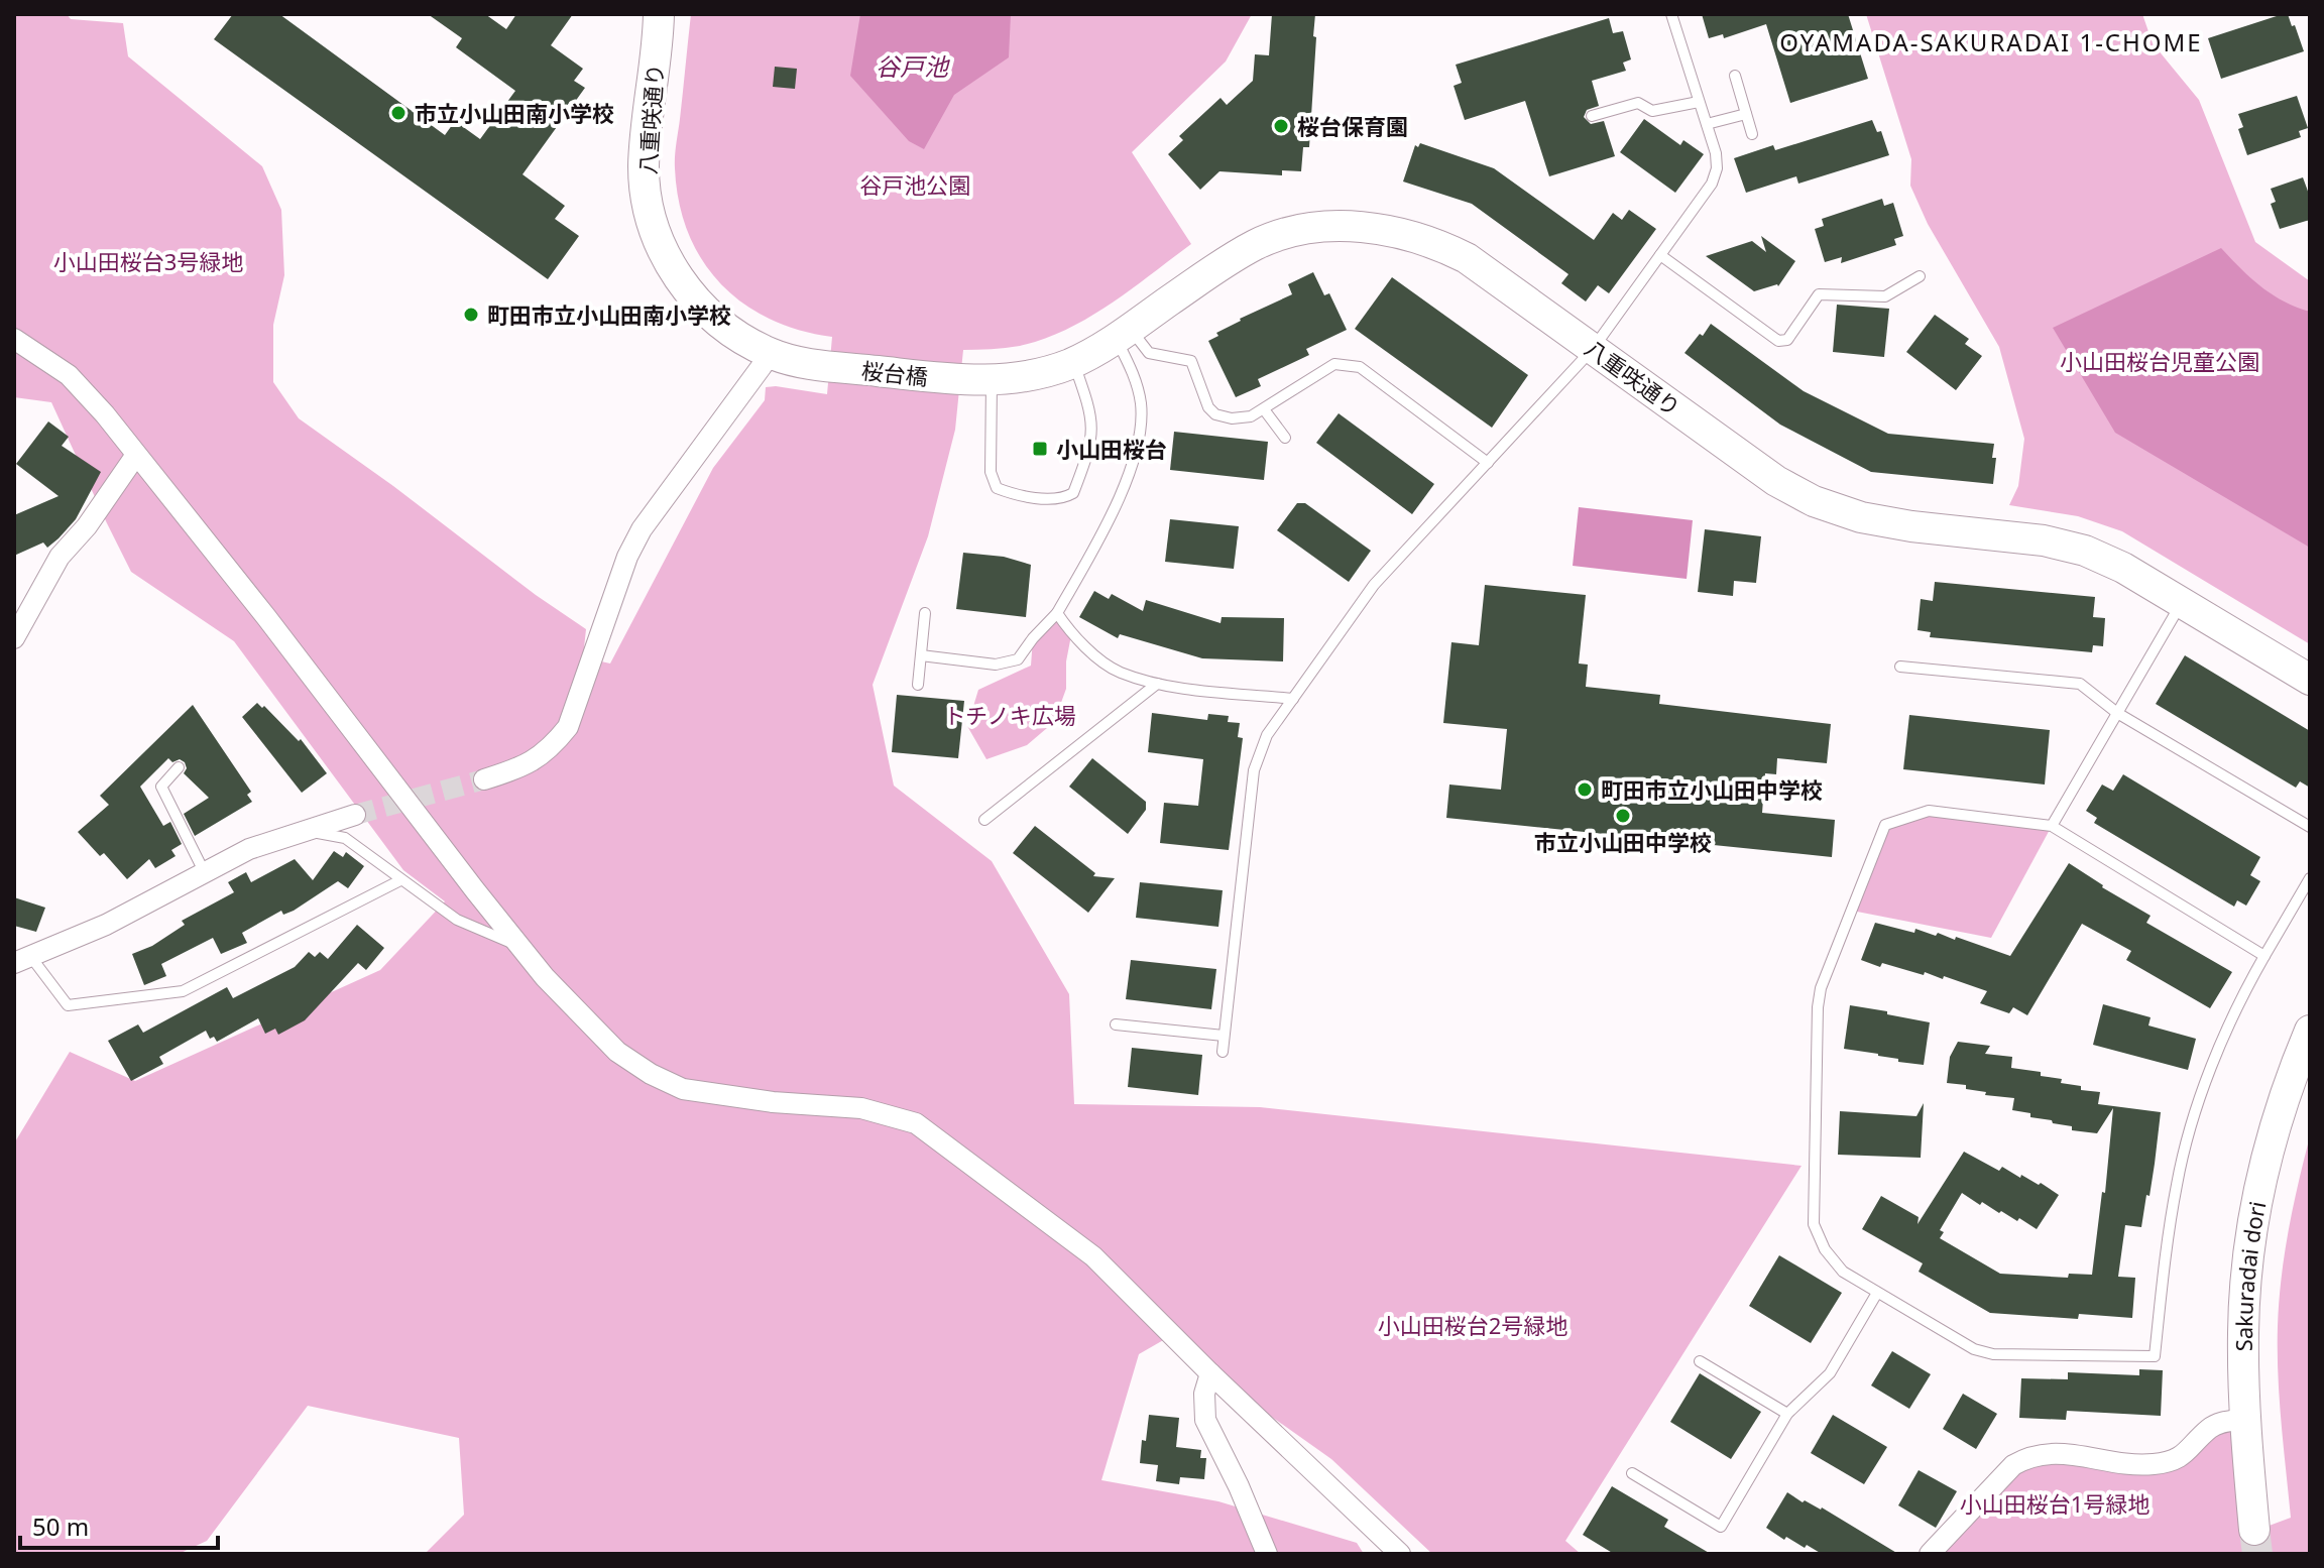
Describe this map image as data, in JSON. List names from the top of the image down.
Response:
{
  "streets": {
    "street": ["八重咲通り", "桜台橋", "Sakuradai dori"]
  },
  "crossings": [
    ["八重咲通り", "桜台橋"]
  ],
  "districts": ["OYAMADA-SAKURADAI 1-CHOME"],
  "water": ["谷戸池"],
  "parks": [
    "谷戸池公園",
    "小山田桜台3号緑地",
    "小山田桜台児童公園",
    "トチノキ広場",
    "小山田桜台2号緑地",
    "小山田桜台1号緑地"
  ],
  "places": {
    "other": [
      "市立小山田南小学校",
      "桜台保育園",
      "町田市立小山田南小学校",
      "町田市立小山田中学校",
      "市立小山田中学校"
    ],
    "transit": ["小山田桜台"]
  },
  "scale_bar": "50 m"
}
